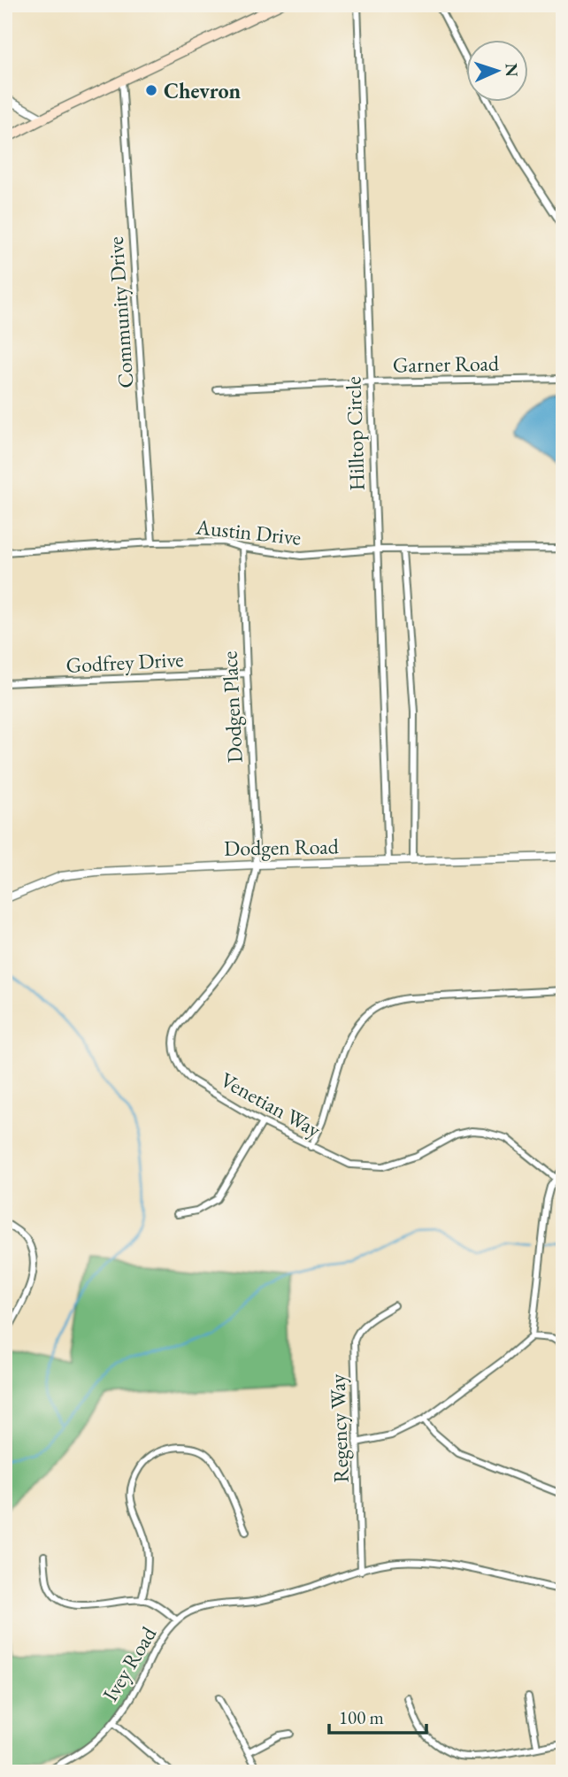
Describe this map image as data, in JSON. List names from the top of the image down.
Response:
{
  "streets": {
    "street": [
      "Community Drive",
      "Garner Road",
      "Hilltop Circle",
      "Austin Drive",
      "Godfrey Drive",
      "Dodgen Place",
      "Dodgen Road",
      "Venetian Way",
      "Regency Way",
      "Ivey Road"
    ]
  },
  "crossings": [
    ["Community Drive", "Austin Drive"],
    ["Garner Road", "Hilltop Circle"],
    ["Hilltop Circle", "Austin Drive"],
    ["Hilltop Circle", "Dodgen Road"],
    ["Austin Drive", "Dodgen Place"],
    ["Godfrey Drive", "Dodgen Place"],
    ["Dodgen Place", "Dodgen Road"],
    ["Dodgen Place", "Venetian Way"],
    ["Dodgen Road", "Venetian Way"],
    ["Regency Way", "Ivey Road"]
  ],
  "places": ["Chevron"],
  "scale_bar": "100 m",
  "north": "right"
}
